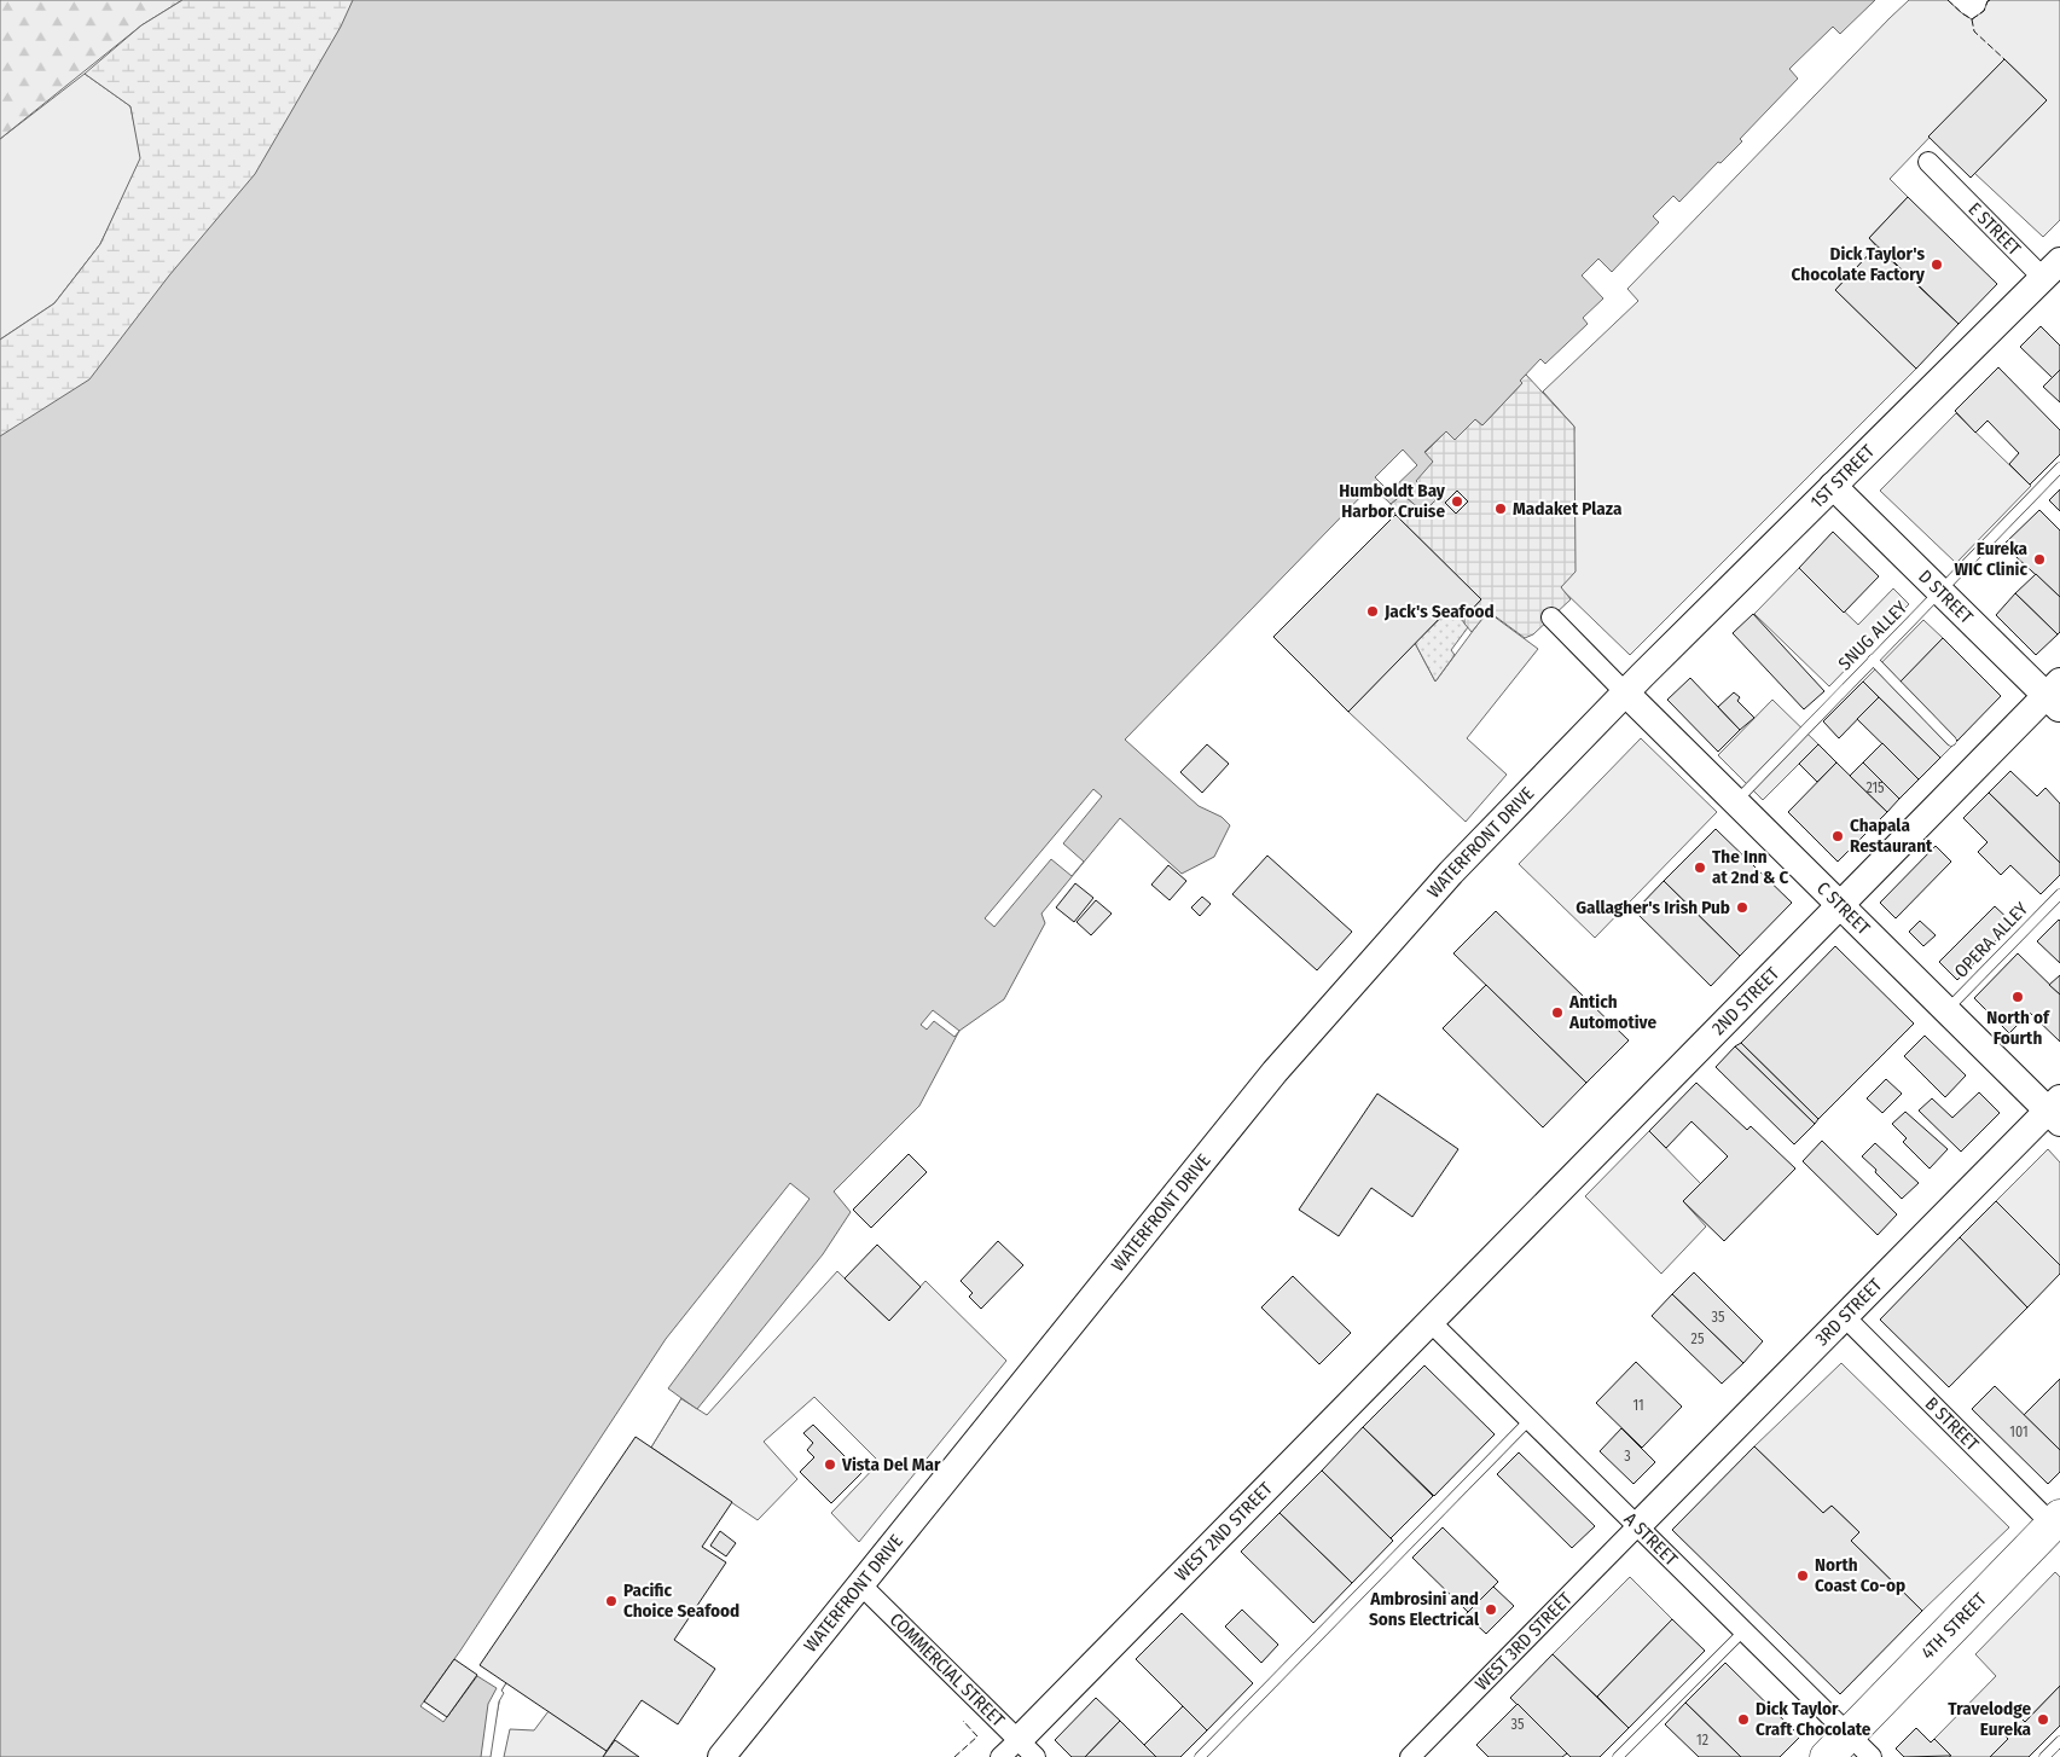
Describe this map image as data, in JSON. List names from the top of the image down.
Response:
{
  "streets": {
    "highway": ["4TH STREET"],
    "street": [
      "E STREET",
      "1ST STREET",
      "D STREET",
      "WATERFRONT DRIVE",
      "C STREET",
      "2ND STREET",
      "3RD STREET",
      "B STREET",
      "WEST 2ND STREET",
      "A STREET",
      "WEST 3RD STREET",
      "COMMERCIAL STREET"
    ],
    "lane": ["SNUG ALLEY", "OPERA ALLEY"]
  },
  "crossings": [
    ["E STREET", "1ST STREET"],
    ["1ST STREET", "D STREET"],
    ["1ST STREET", "WATERFRONT DRIVE"],
    ["1ST STREET", "C STREET"],
    ["D STREET", "SNUG ALLEY"],
    ["D STREET", "2ND STREET"],
    ["SNUG ALLEY", "C STREET"],
    ["WATERFRONT DRIVE", "C STREET"],
    ["WATERFRONT DRIVE", "COMMERCIAL STREET"],
    ["C STREET", "OPERA ALLEY"],
    ["C STREET", "2ND STREET"],
    ["C STREET", "3RD STREET"],
    ["2ND STREET", "WEST 2ND STREET"],
    ["2ND STREET", "A STREET"],
    ["3RD STREET", "B STREET"],
    ["3RD STREET", "A STREET"],
    ["3RD STREET", "WEST 3RD STREET"],
    ["B STREET", "4TH STREET"],
    ["WEST 2ND STREET", "A STREET"],
    ["WEST 2ND STREET", "COMMERCIAL STREET"],
    ["A STREET", "4TH STREET"],
    ["A STREET", "WEST 3RD STREET"]
  ],
  "places": [
    "Dick Taylor's Chocolate Factory",
    "Humboldt Bay Harbor Cruise",
    "Madaket Plaza",
    "Eureka WIC Clinic",
    "Jack's Seafood",
    "Chapala Restaurant",
    "The Inn at 2nd & C",
    "Gallagher's Irish Pub",
    "North of Fourth",
    "Antich Automotive",
    "Vista Del Mar",
    "North Coast Co-op",
    "Pacific Choice Seafood",
    "Ambrosini and Sons Electrical",
    "Dick Taylor Craft Chocolate",
    "Travelodge Eureka"
  ],
  "house_numbers": [
    "215",
    "35",
    "25",
    "11",
    "101",
    "3",
    "35",
    "12"
  ]
}
